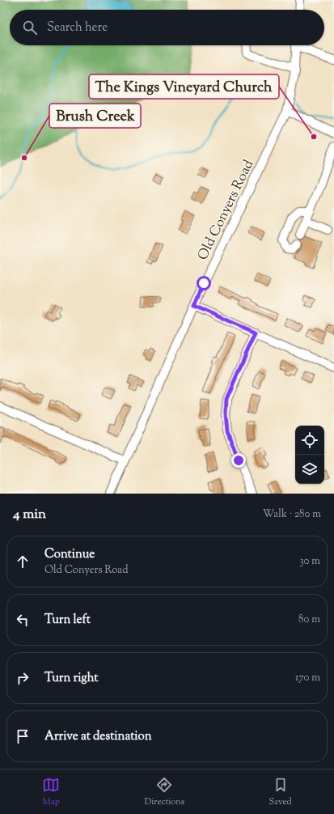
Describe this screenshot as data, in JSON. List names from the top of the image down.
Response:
{
  "streets": {
    "street": ["Old Conyers Road"]
  },
  "places": ["The Kings Vineyard Church", "Brush Creek"],
  "page": {
    "search": "Search here",
    "heading": ["4 min", "Walk · 280 m"],
    "list": [
      ["Continue", "Old Conyers Road", "30 m"],
      ["Turn left", "80 m"],
      ["Turn right", "170 m"],
      "Arrive at destination"
    ],
    "nav": ["Map", "Directions", "Saved"]
  }
}
